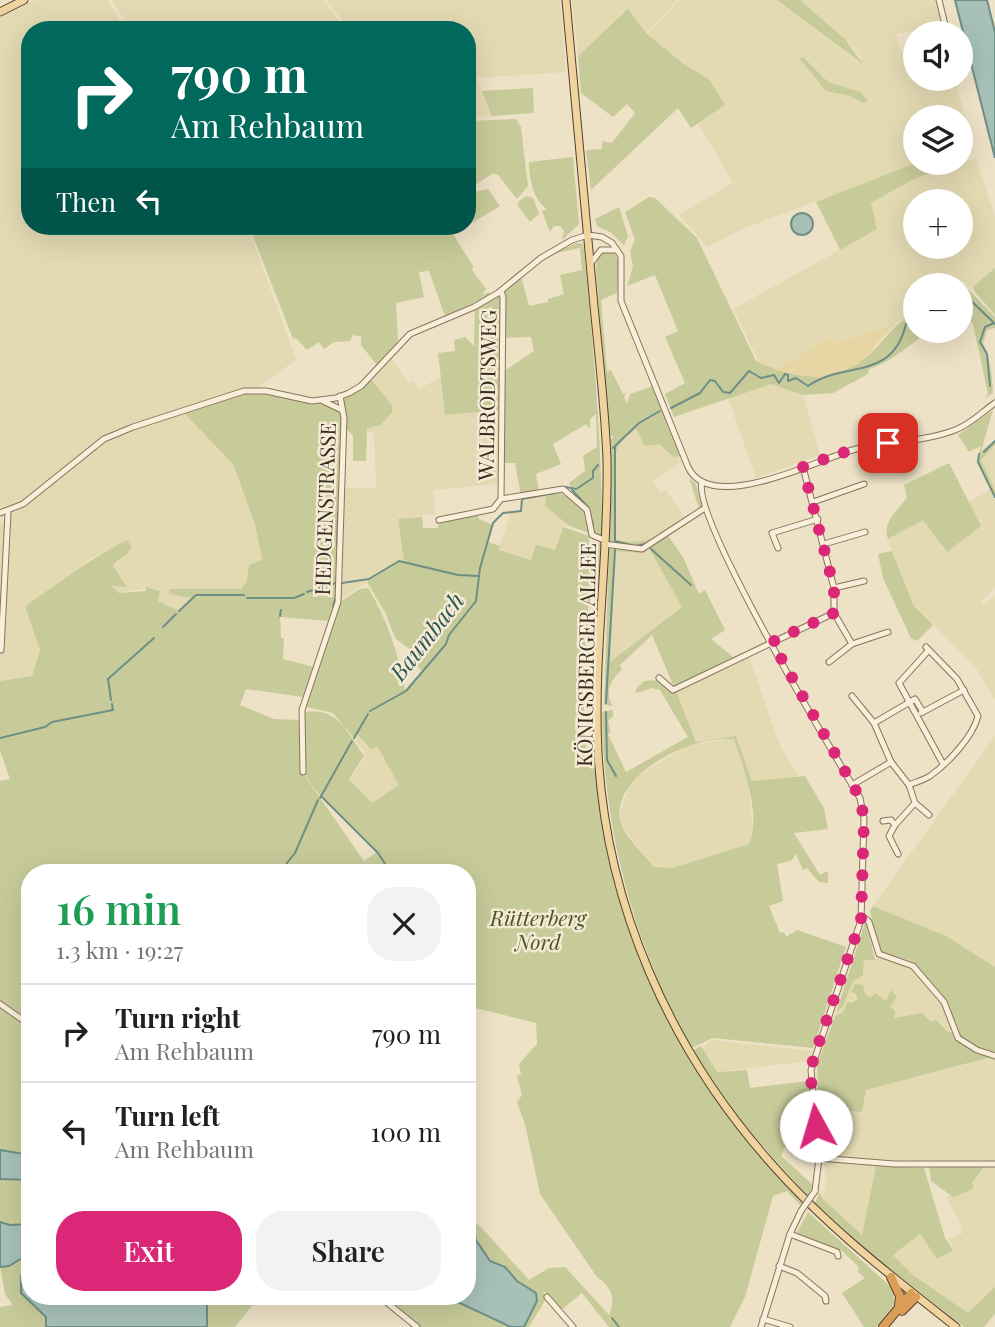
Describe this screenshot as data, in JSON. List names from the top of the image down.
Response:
{
  "streets": {
    "main road": ["KÖNIGSBERGER ALLEE"],
    "street": ["WALBRODTSWEG", "HEDGENSTRASSE"]
  },
  "water": ["Baumbach"],
  "parks": ["Rütterberg Nord"],
  "page": {
    "map_buttons": ["+", "−"],
    "turn": ["790 m", "Am Rehbaum"],
    "then": "Then",
    "heading": ["16 min", "1.3 km · 19:27"],
    "list": [
      {
        "name": "Turn right",
        "note": "Am Rehbaum",
        "value": "790 m"
      },
      {
        "name": "Turn left",
        "note": "Am Rehbaum",
        "value": "100 m"
      }
    ],
    "buttons": ["Exit", "Share"]
  }
}
